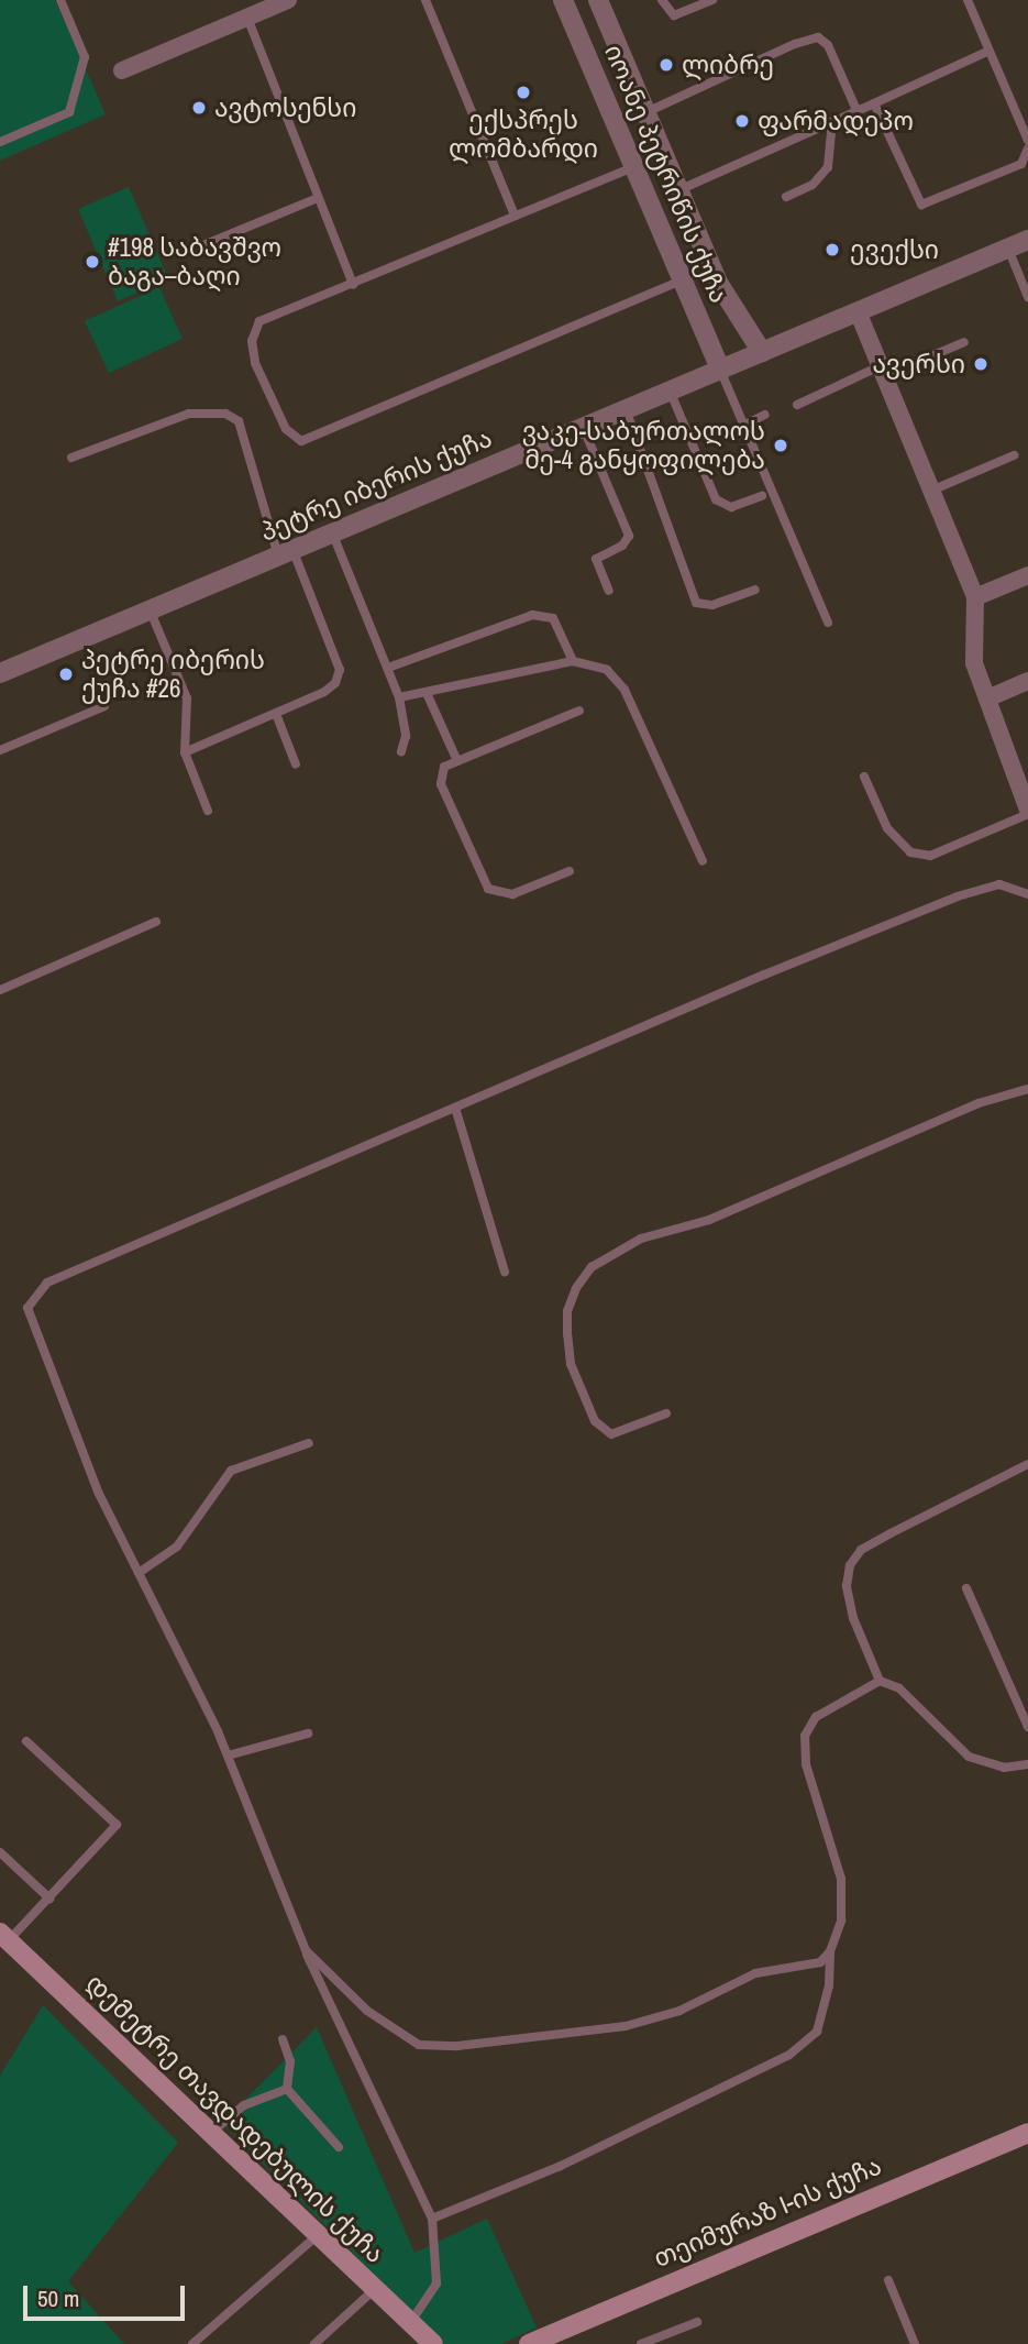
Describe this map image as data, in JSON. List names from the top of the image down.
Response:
{
  "streets": {
    "main road": ["დემეტრე თავდადებულის ქუჩა", "თეიმურაზ I-ის ქუჩა"],
    "street": ["იოანე პეტრიწის ქუჩა", "პეტრე იბერის ქუჩა"]
  },
  "crossings": [
    ["იოანე პეტრიწის ქუჩა", "პეტრე იბერის ქუჩა"]
  ],
  "places": [
    "ლიბრე",
    "ექსპრეს ლომბარდი",
    "ავტოსენსი",
    "ფარმადეპო",
    "ევექსი",
    "#198 საბავშვო ბაგა–ბაღი",
    "ავერსი",
    "ვაკე-საბურთალოს მე-4 განყოფილება",
    "პეტრე იბერის ქუჩა #26"
  ],
  "scale_bar": "50 m"
}
